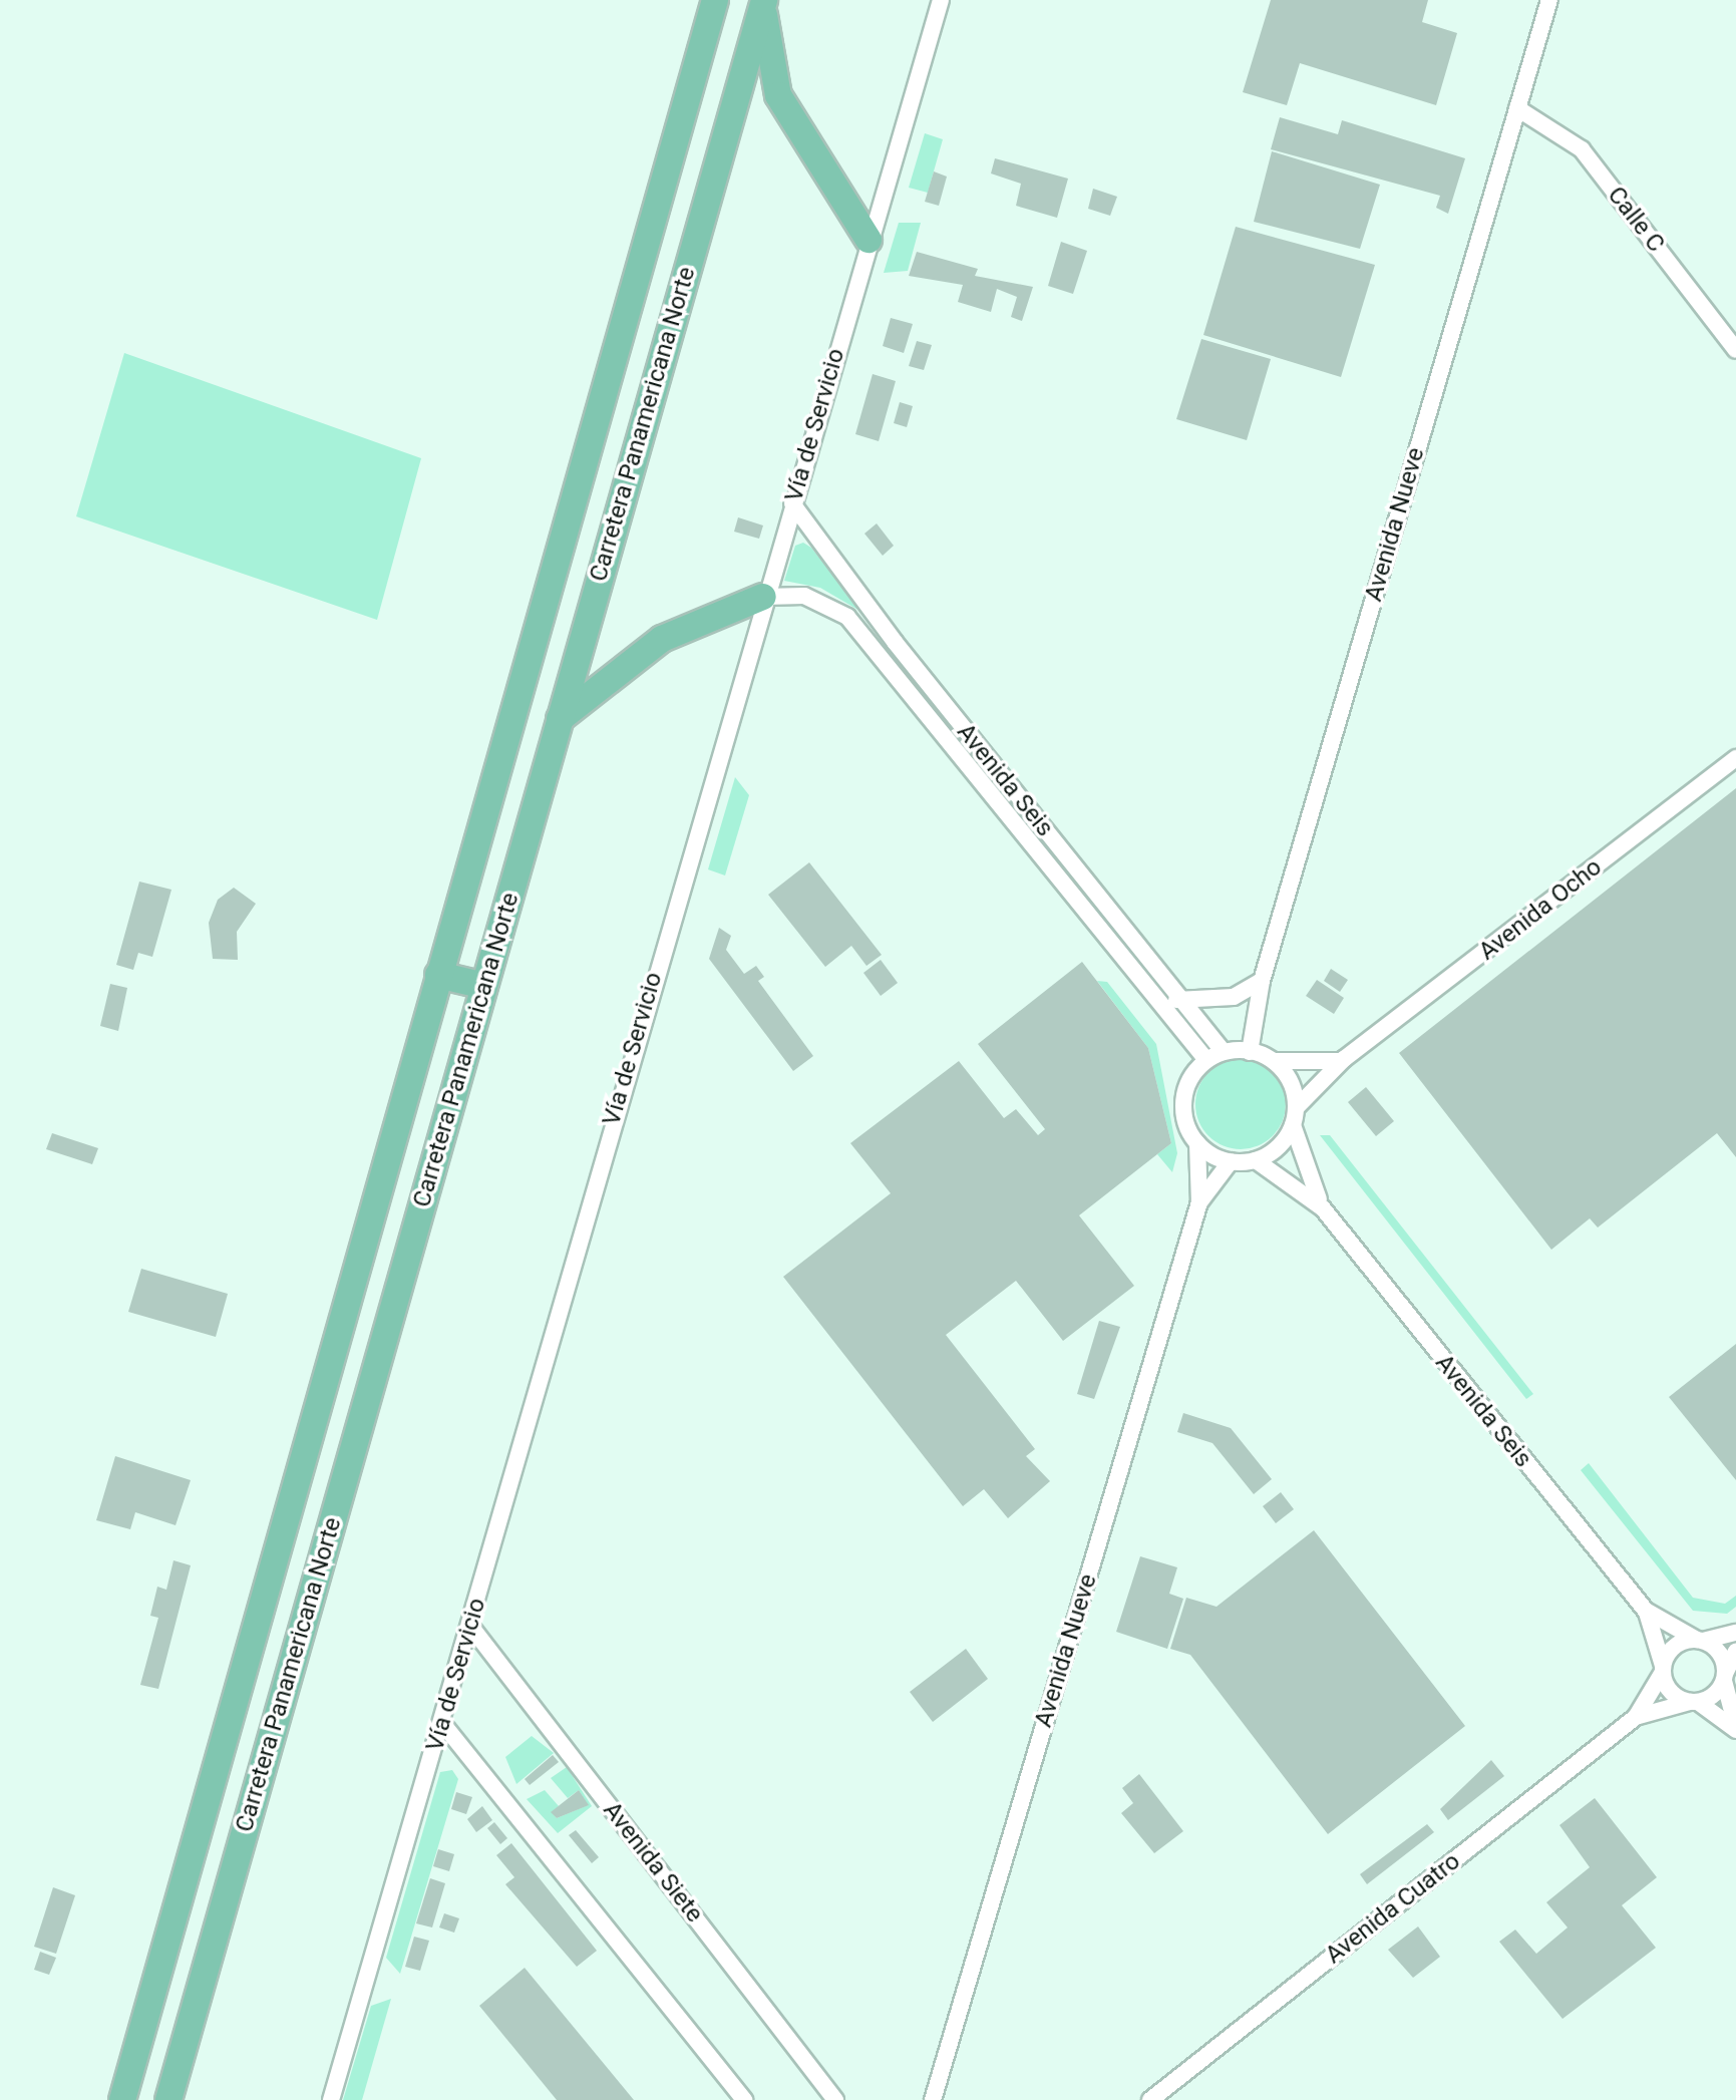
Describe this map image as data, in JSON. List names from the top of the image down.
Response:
{
  "streets": {
    "highway": ["Carretera Panamericana Norte"],
    "street": [
      "Calle C",
      "Vía de Servicio",
      "Avenida Nueve",
      "Avenida Seis",
      "Avenida Ocho",
      "Avenida Siete",
      "Avenida Cuatro"
    ]
  },
  "crossings": [
    ["Calle C", "Avenida Nueve"],
    ["Vía de Servicio", "Avenida Seis"],
    ["Vía de Servicio", "Avenida Siete"],
    ["Avenida Nueve", "Avenida Seis"],
    ["Avenida Nueve", "Avenida Ocho"],
    ["Avenida Seis", "Avenida Ocho"]
  ]
}
